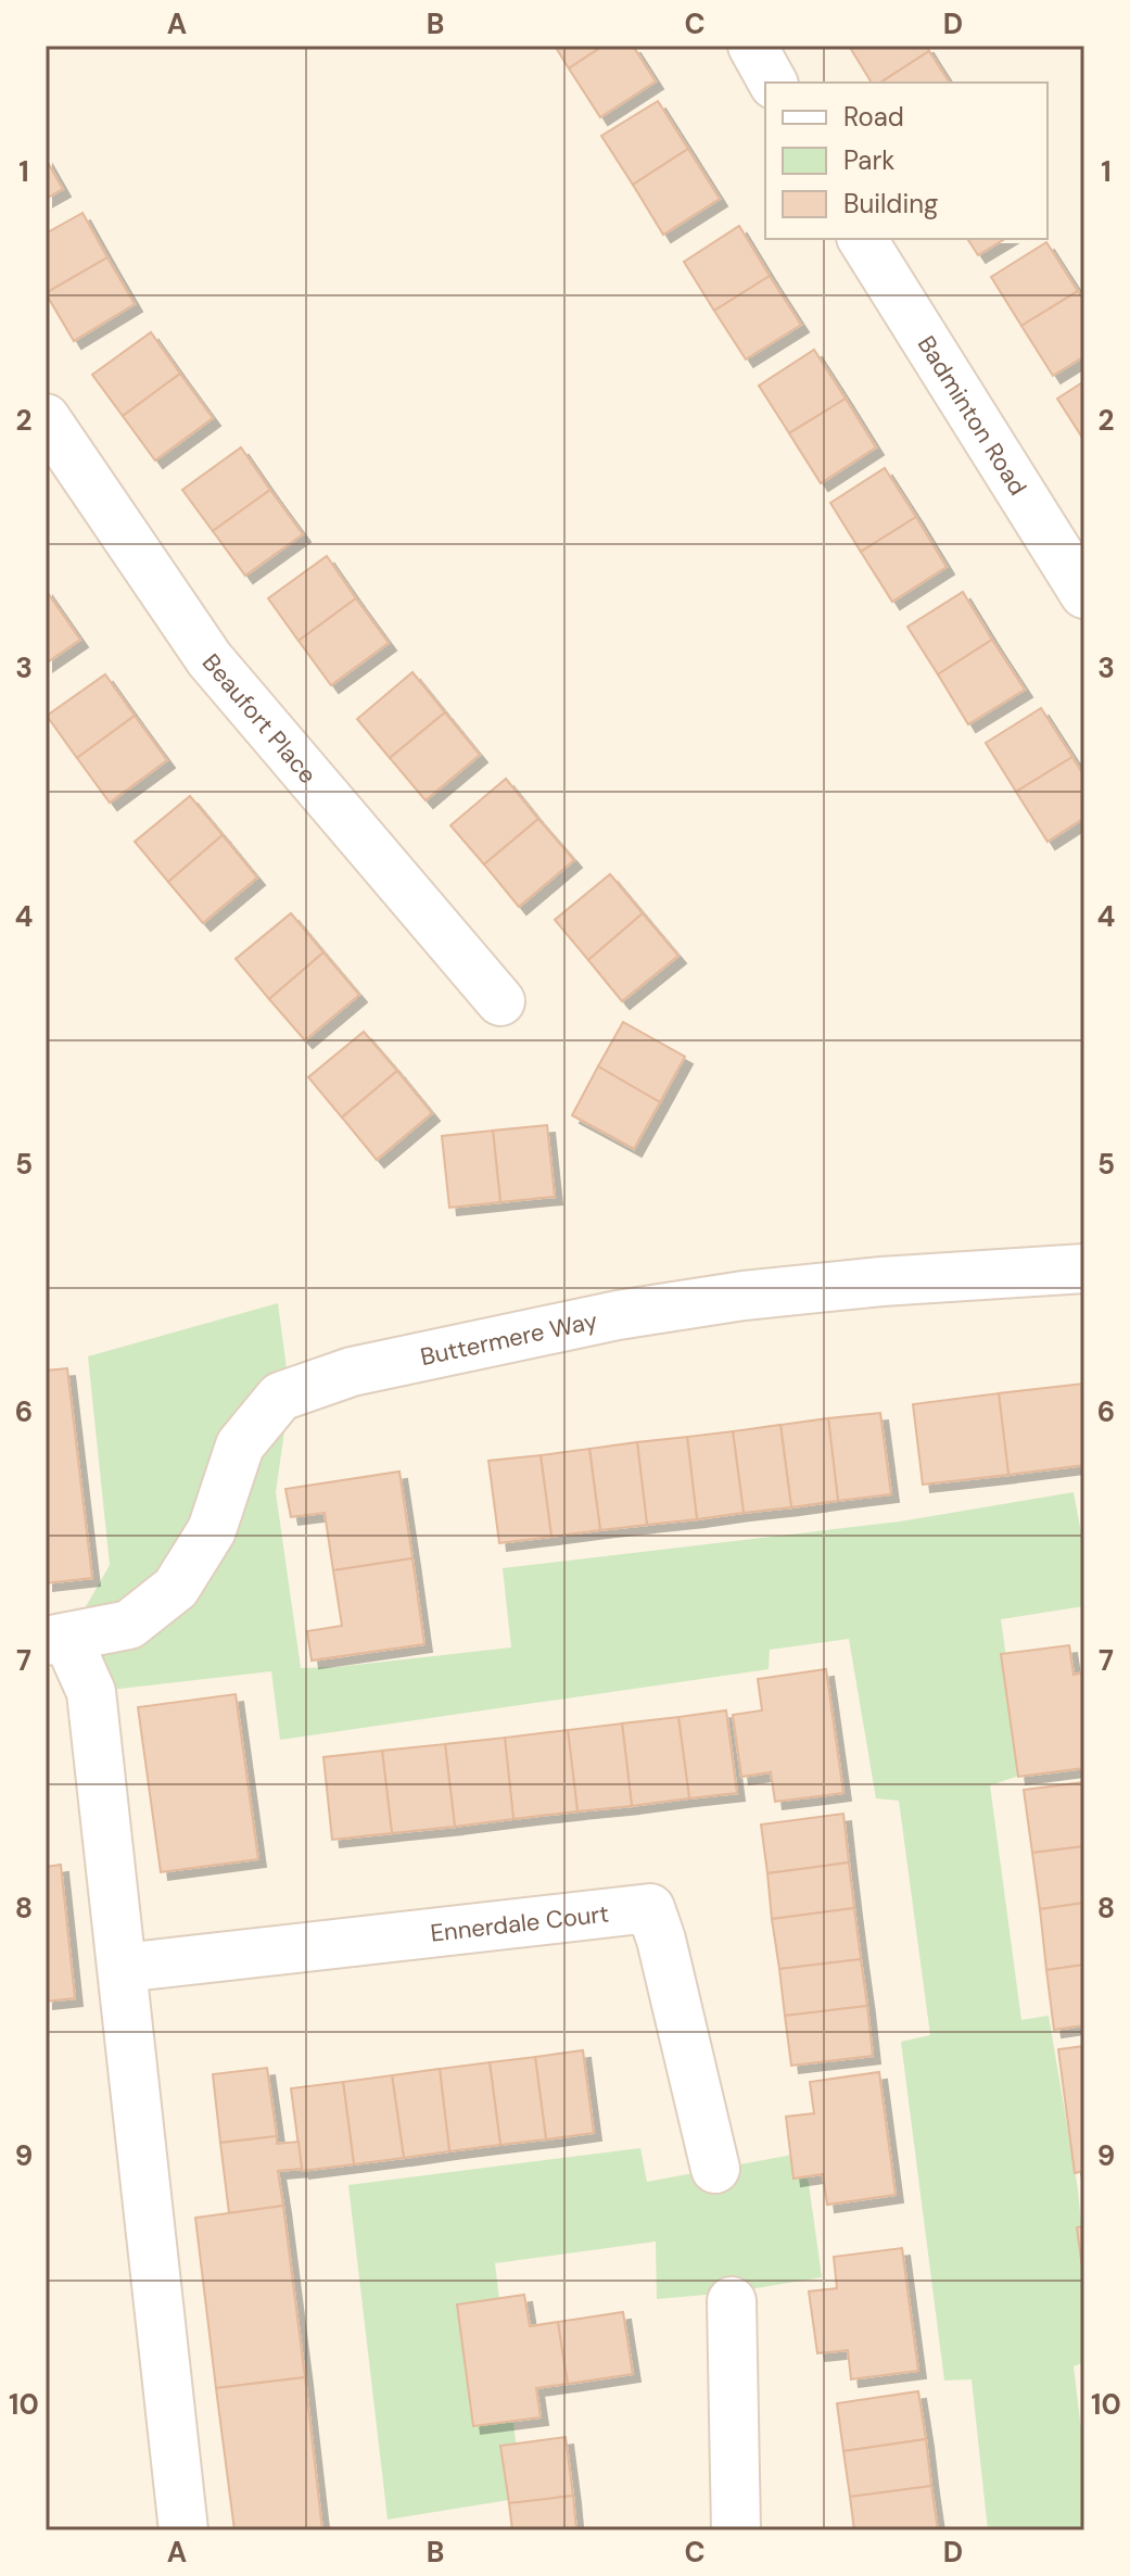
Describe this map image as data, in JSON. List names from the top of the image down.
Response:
{
  "streets": {
    "street": [
      "Badminton Road",
      "Beaufort Place",
      "Buttermere Way",
      "Ennerdale Court"
    ]
  },
  "legend": ["Road", "Park", "Building"],
  "grid": {
    "columns": [
      "A",
      "B",
      "C",
      "D"
    ],
    "rows": [
      "1",
      "2",
      "3",
      "4",
      "5",
      "6",
      "7",
      "8",
      "9",
      "10"
    ]
  }
}
